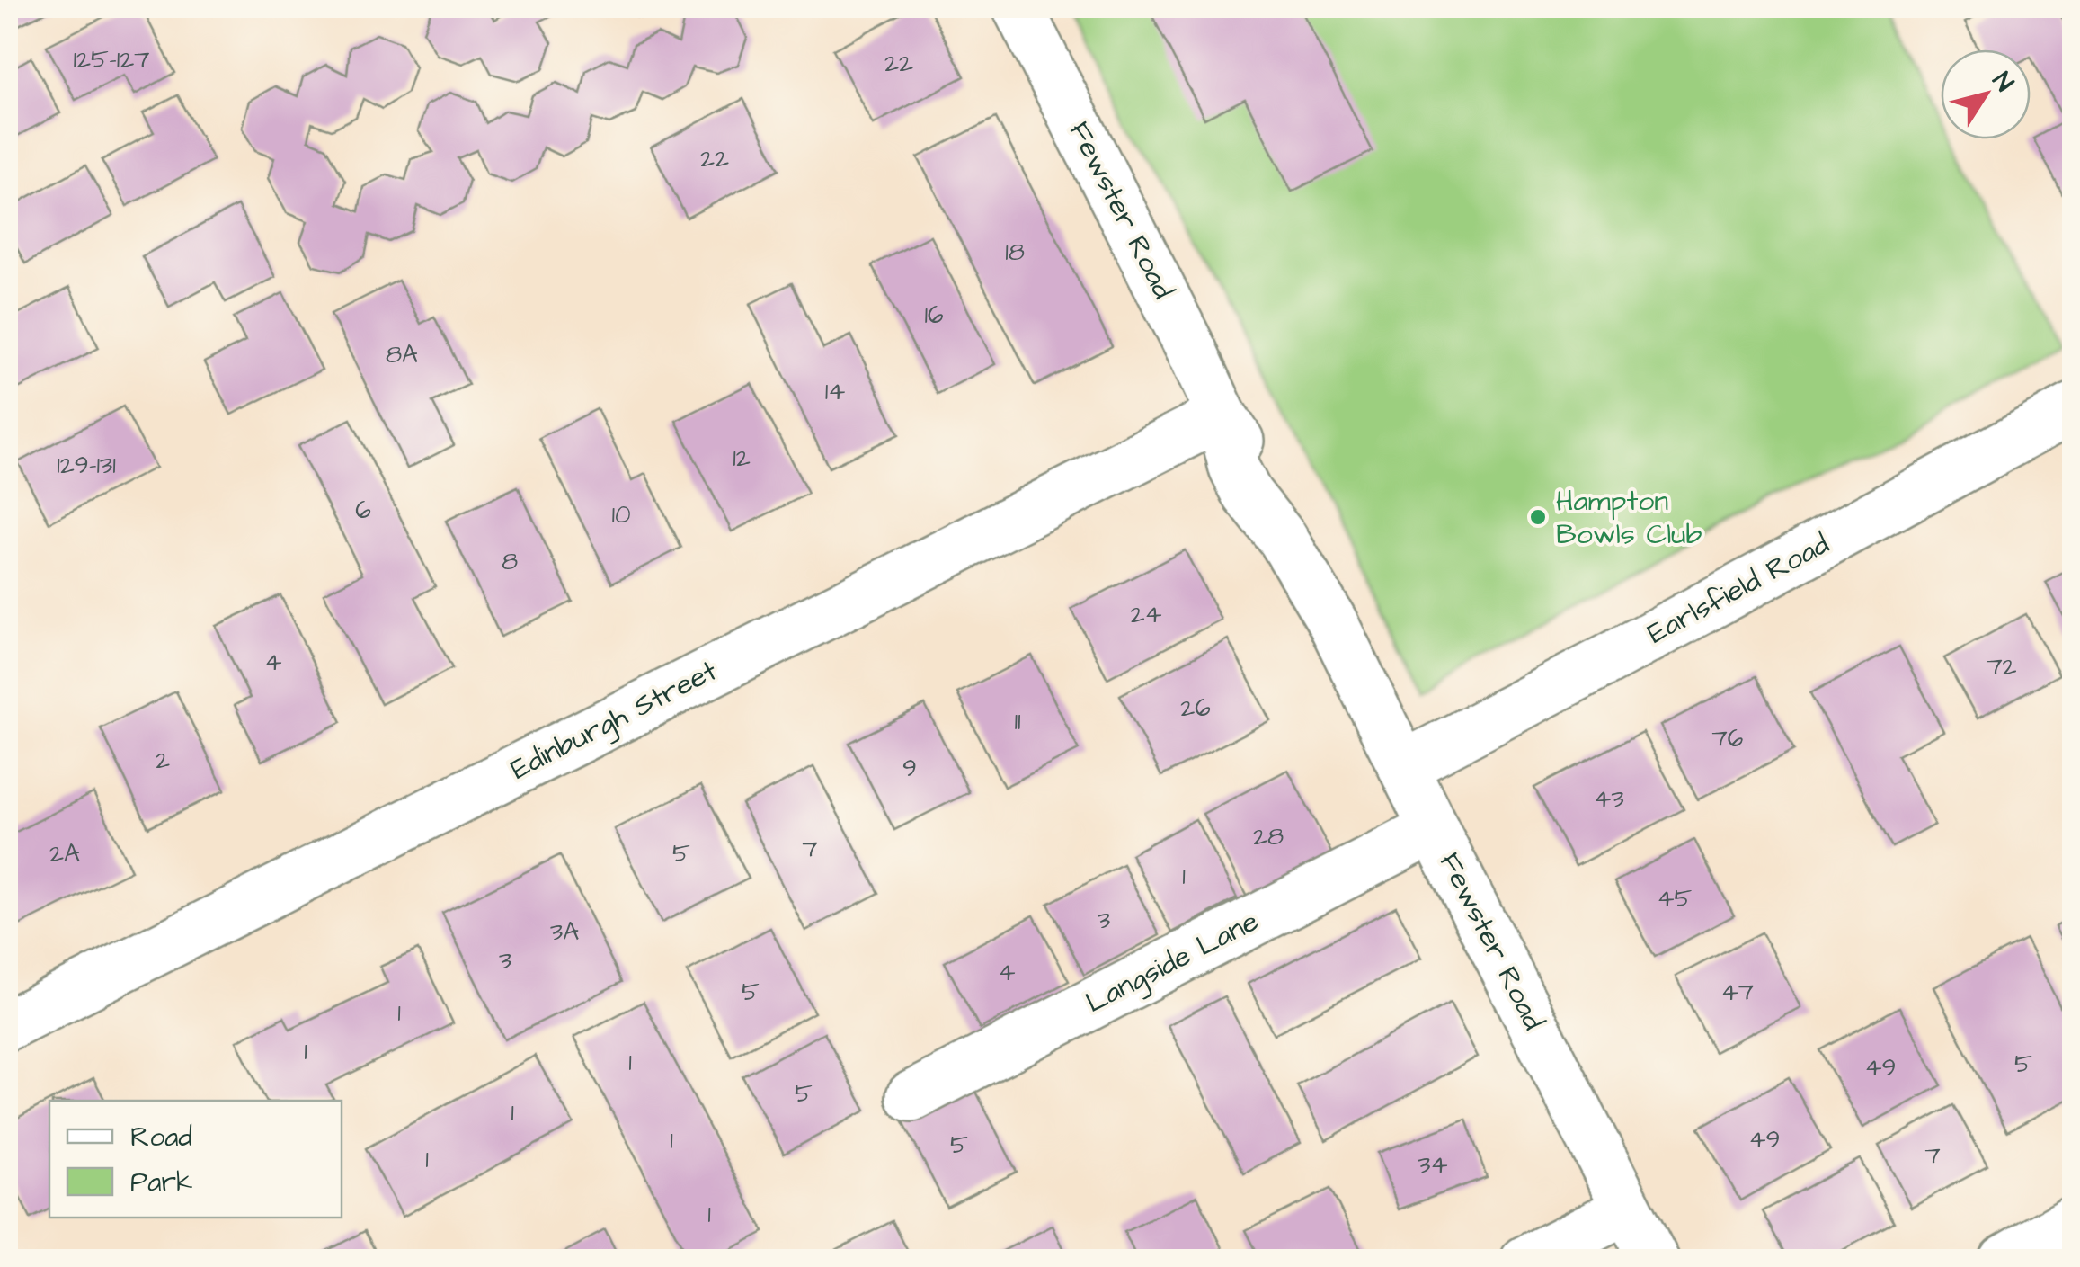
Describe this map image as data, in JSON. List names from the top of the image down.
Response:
{
  "streets": {
    "street": [
      "Fewster Road",
      "Earlsfield Road",
      "Edinburgh Street",
      "Langside Lane"
    ]
  },
  "crossings": [
    ["Fewster Road", "Earlsfield Road"],
    ["Fewster Road", "Edinburgh Street"],
    ["Fewster Road", "Langside Lane"]
  ],
  "places": ["Hampton Bowls Club"],
  "house_numbers": [
    "125-127",
    "22",
    "22",
    "18",
    "16",
    "8A",
    "14",
    "12",
    "129-131",
    "6",
    "10",
    "8",
    "24",
    "4",
    "72",
    "26",
    "11",
    "76",
    "2",
    "9",
    "43",
    "28",
    "7",
    "2A",
    "5",
    "1",
    "45",
    "3",
    "3A",
    "3",
    "4",
    "5",
    "47",
    "1",
    "1",
    "1",
    "5",
    "49",
    "5",
    "1",
    "49",
    "1",
    "5",
    "7",
    "1",
    "34",
    "1"
  ],
  "legend": ["Road", "Park"],
  "north": "top right"
}
